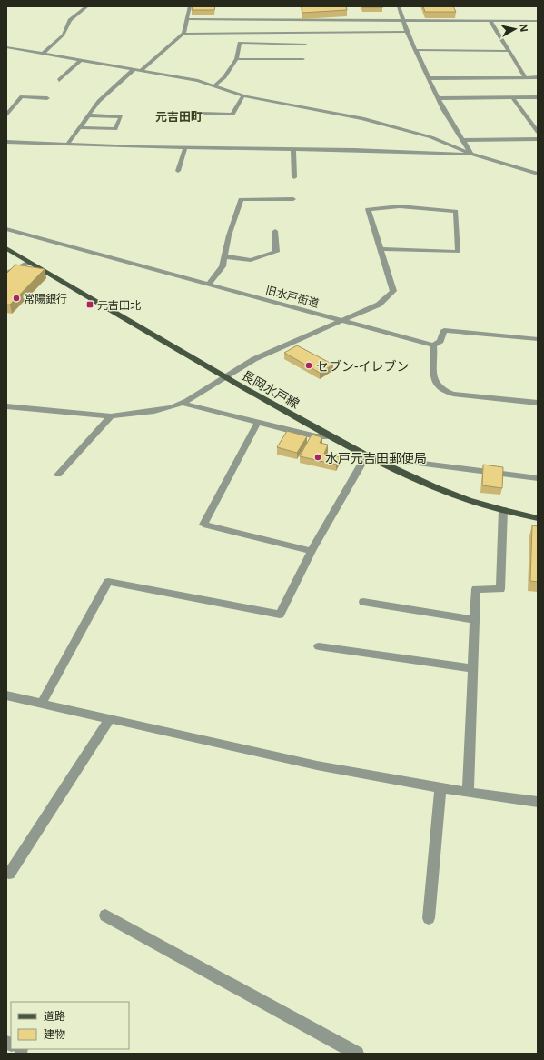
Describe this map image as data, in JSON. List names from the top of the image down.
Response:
{
  "streets": {
    "main road": ["長岡水戸線"],
    "street": ["旧水戸街道"]
  },
  "districts": ["元吉田町"],
  "places": {
    "other": ["常陽銀行", "セブン-イレブン", "水戸元吉田郵便局"],
    "transit": ["元吉田北"]
  },
  "legend": ["道路", "建物"],
  "north": "right"
}
